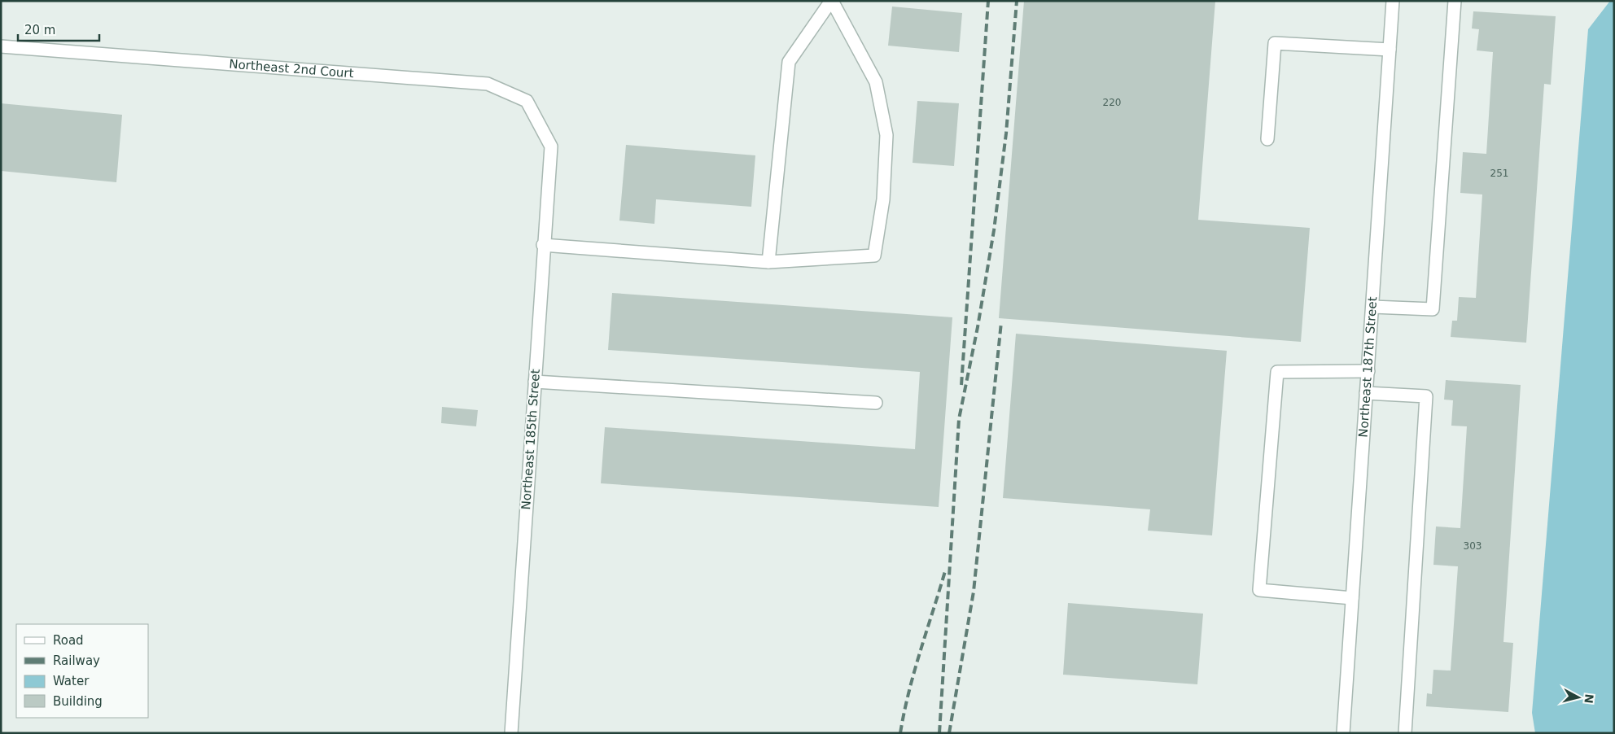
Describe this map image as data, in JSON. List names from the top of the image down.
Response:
{
  "streets": {
    "street": ["Northeast 2nd Court", "Northeast 187th Street", "Northeast 185th Street"]
  },
  "crossings": [
    ["Northeast 2nd Court", "Northeast 185th Street"]
  ],
  "house_numbers": ["220", "251", "303"],
  "legend": [
    "Road",
    "Railway",
    "Water",
    "Building"
  ],
  "scale_bar": "20 m",
  "north": "right"
}
